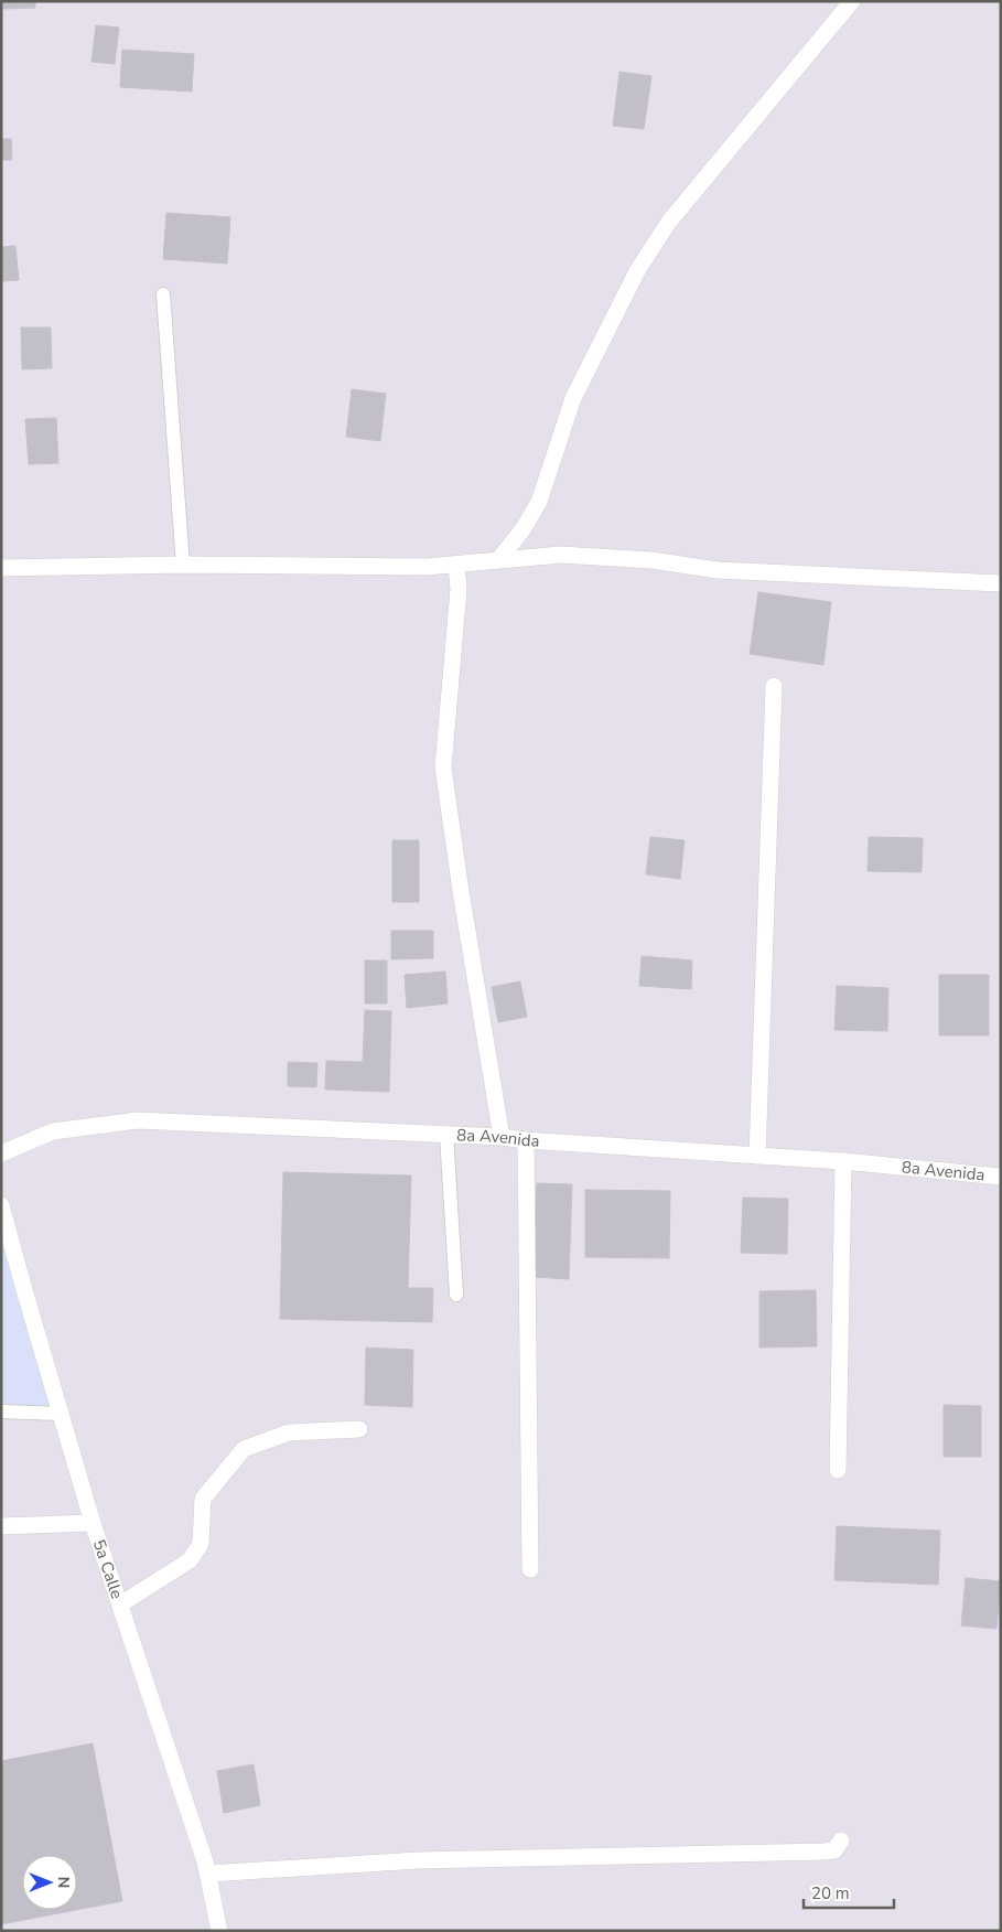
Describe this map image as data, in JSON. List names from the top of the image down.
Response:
{
  "streets": {
    "street": ["8a Avenida", "5a Calle"]
  },
  "scale_bar": "20 m",
  "north": "right"
}
